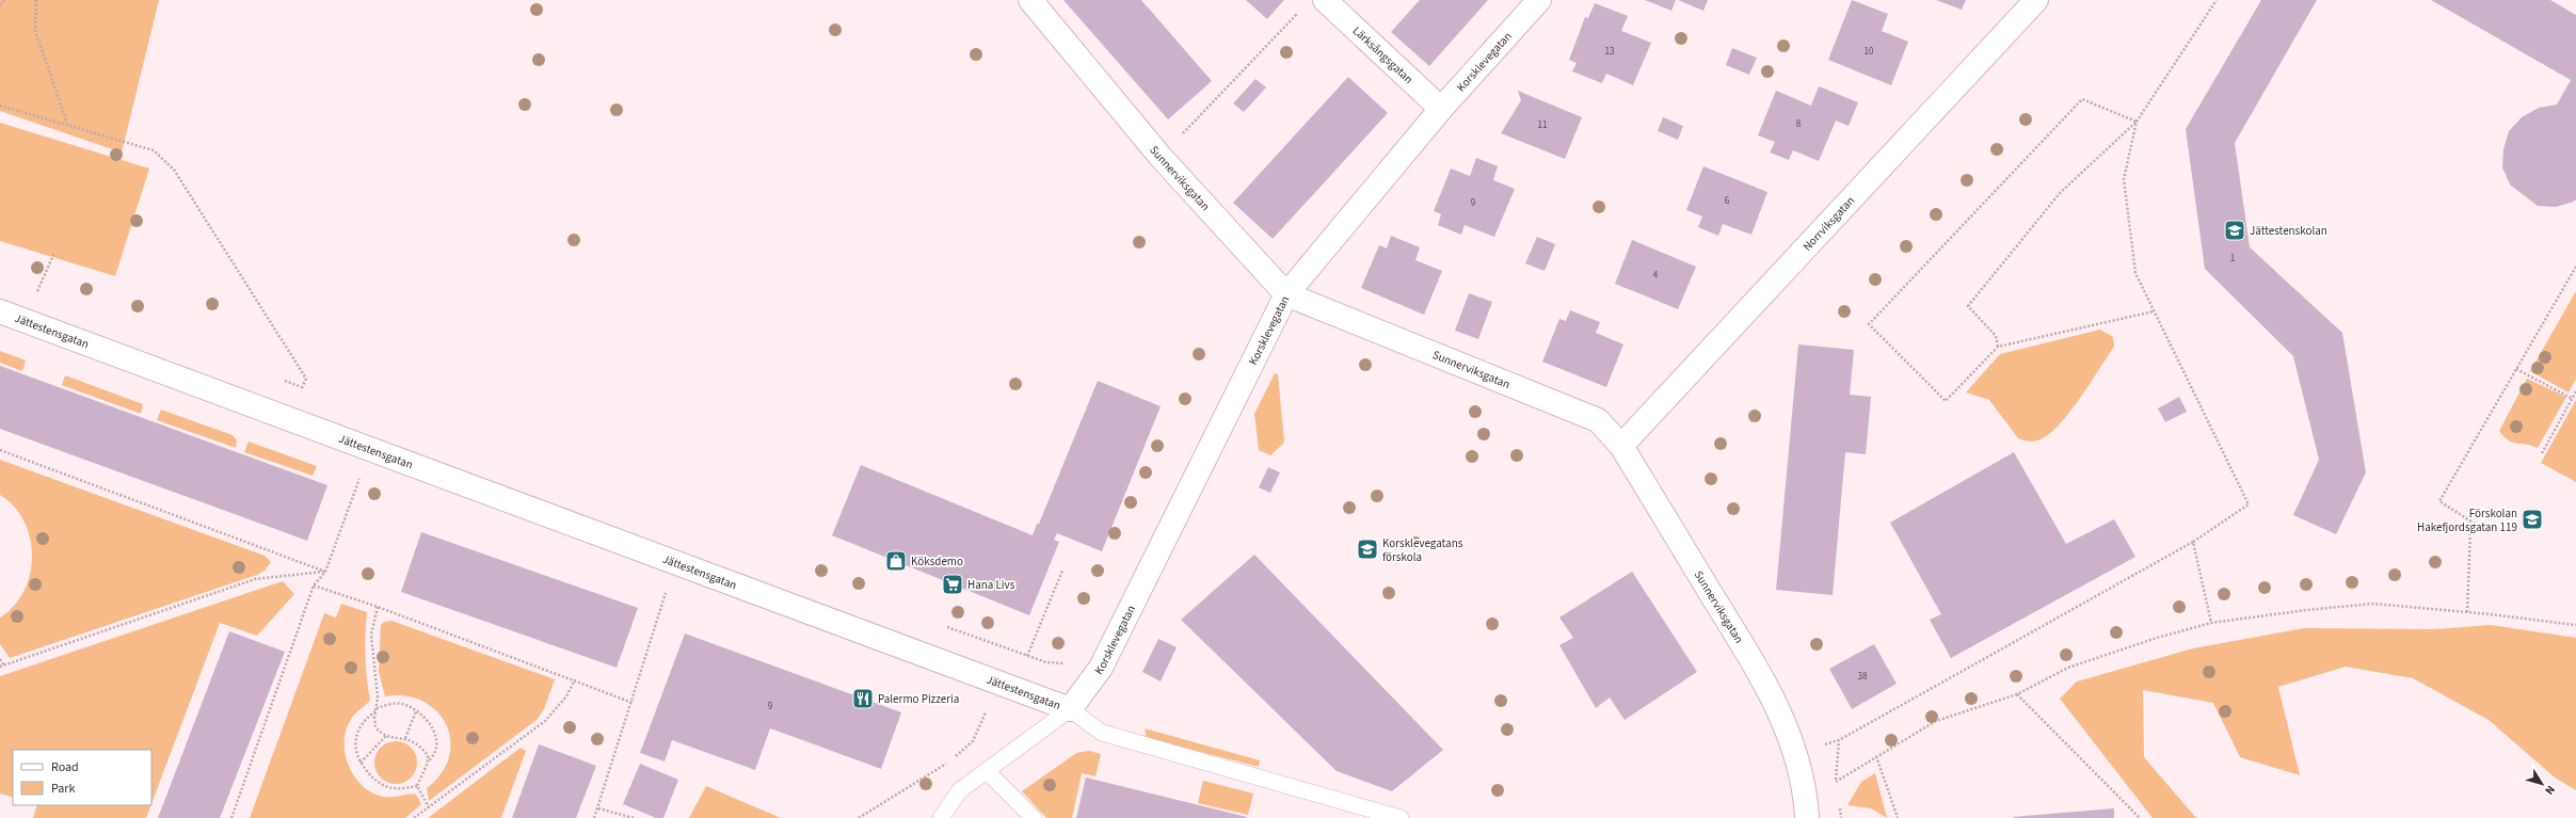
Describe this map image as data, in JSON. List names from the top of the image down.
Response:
{
  "streets": {
    "street": [
      "Lärksångsgatan",
      "Korsklevegatan",
      "Sunnerviksgatan",
      "Norrviksgatan",
      "Jättestensgatan"
    ]
  },
  "crossings": [
    ["Lärksångsgatan", "Korsklevegatan"],
    ["Korsklevegatan", "Sunnerviksgatan"],
    ["Korsklevegatan", "Jättestensgatan"],
    ["Sunnerviksgatan", "Norrviksgatan"]
  ],
  "places": {
    "school or university": ["Jättestenskolan", "Förskolan Hakefjordsgatan 119", "Korsklevegatans förskola"],
    "shop": ["Köksdemo"],
    "supermarket": ["Hana Livs"],
    "restaurant": ["Palermo Pizzeria"]
  },
  "house_numbers": [
    "13",
    "10",
    "8",
    "11",
    "6",
    "9",
    "1",
    "4",
    "38",
    "9"
  ],
  "legend": ["Road", "Park"],
  "north": "bottom right"
}
